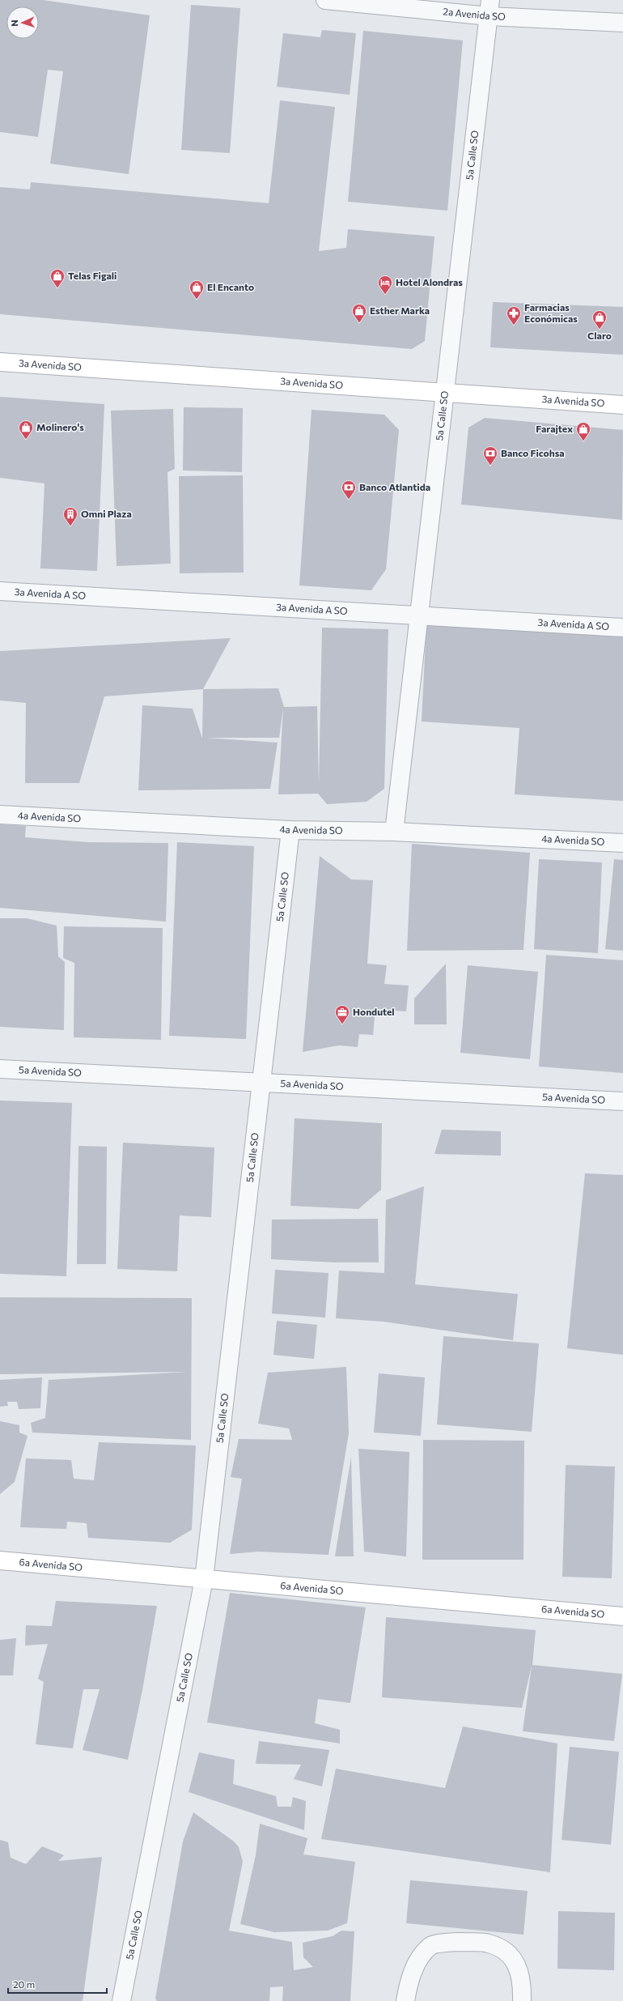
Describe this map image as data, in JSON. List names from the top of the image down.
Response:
{
  "streets": {
    "street": [
      "2a Avenida SO",
      "5a Calle SO",
      "3a Avenida SO",
      "3a Avenida A SO",
      "4a Avenida SO",
      "5a Avenida SO",
      "6a Avenida SO"
    ]
  },
  "crossings": [
    ["2a Avenida SO", "5a Calle SO"],
    ["5a Calle SO", "3a Avenida SO"],
    ["5a Calle SO", "3a Avenida A SO"],
    ["5a Calle SO", "4a Avenida SO"],
    ["5a Calle SO", "5a Avenida SO"],
    ["5a Calle SO", "6a Avenida SO"]
  ],
  "places": {
    "shop": [
      "Telas Figali",
      "El Encanto",
      "Esther Marka",
      "Claro",
      "Molinero's",
      "Farajtex"
    ],
    "hotel": ["Hotel Alondras"],
    "pharmacy": ["Farmacias Económicas"],
    "bank": ["Banco Ficohsa", "Banco Atlantida"],
    "building": ["Omni Plaza"],
    "office": ["Hondutel"]
  },
  "scale_bar": "20 m",
  "north": "left"
}
